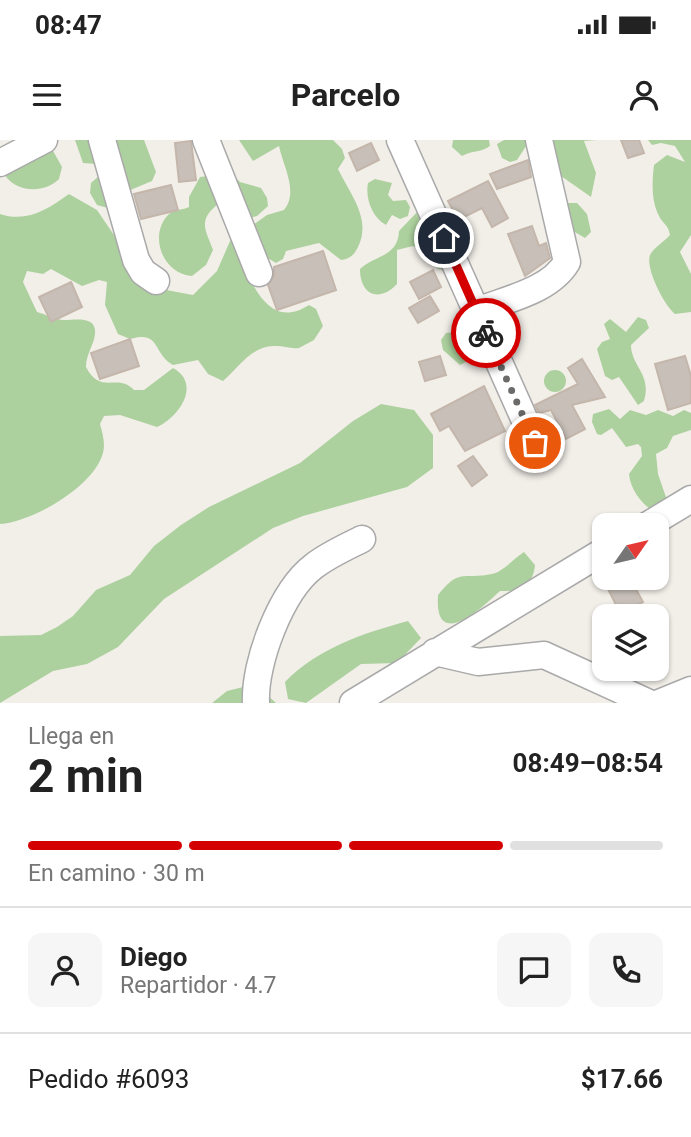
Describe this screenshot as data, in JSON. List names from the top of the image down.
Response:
{
  "north": "top right",
  "page": {
    "status": "08:47",
    "header": "Parcelo",
    "heading": ["2 min", "Llega en", "08:49–08:54"],
    "panel": [
      "Diego",
      "Repartidor · 4.7",
      "Pedido #6093",
      "$17.66"
    ],
    "bar": "En camino · 30 m"
  }
}
